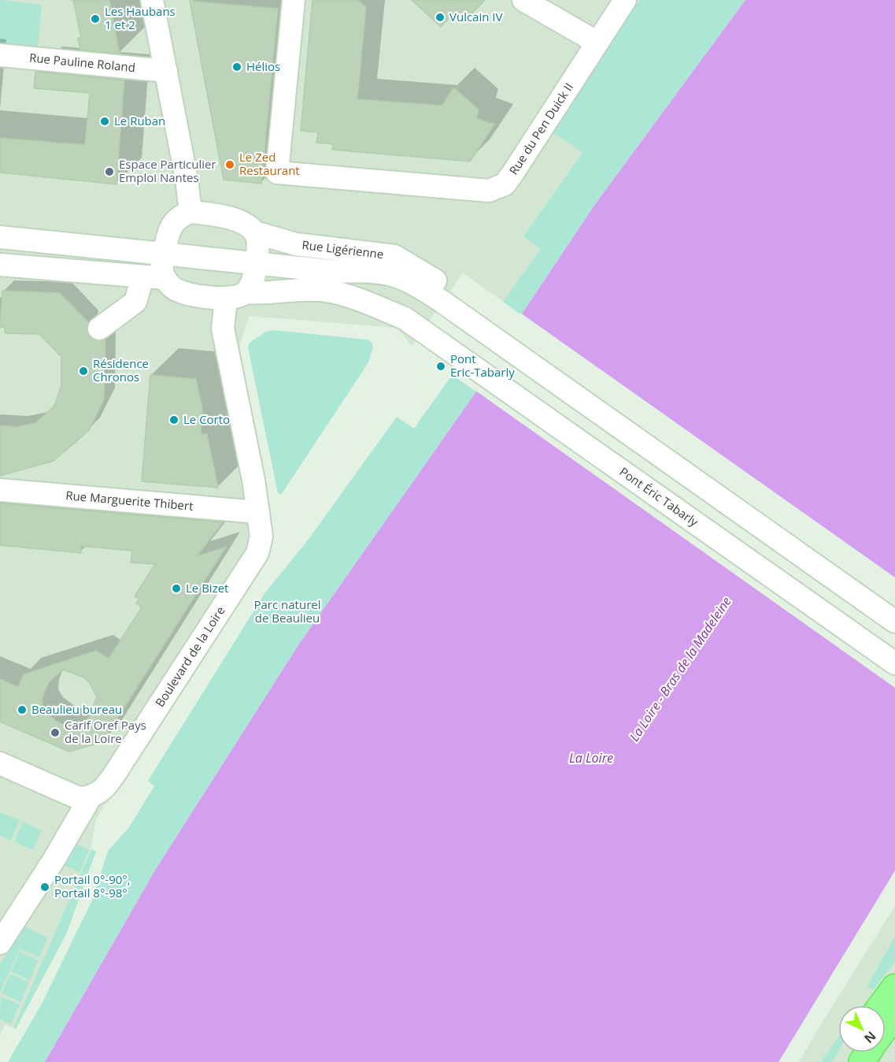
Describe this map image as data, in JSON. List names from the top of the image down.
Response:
{
  "streets": {
    "street": [
      "Rue Pauline Roland",
      "Rue du Pen Duick II",
      "Rue Ligérienne",
      "Pont Éric Tabarly",
      "Rue Marguerite Thibert",
      "Boulevard de la Loire"
    ]
  },
  "crossings": [
    ["Rue Ligérienne", "Boulevard de la Loire"],
    ["Rue Marguerite Thibert", "Boulevard de la Loire"]
  ],
  "water": ["La Loire - Bras de la Madeleine", "La Loire"],
  "parks": ["Parc naturel de Beaulieu"],
  "places": [
    "Vulcain IV",
    "Les Haubans 1 et 2",
    "Hélios",
    "Le Ruban",
    "Le Zed Restaurant",
    "Espace Particulier Emploi Nantes",
    "Pont Eric-Tabarly",
    "Résidence Chronos",
    "Le Corto",
    "Le Bizet",
    "Beaulieu bureau",
    "Carif Oref Pays de la Loire",
    "Portail 0°-90°, Portail 8°-98°"
  ],
  "north": "bottom right"
}
